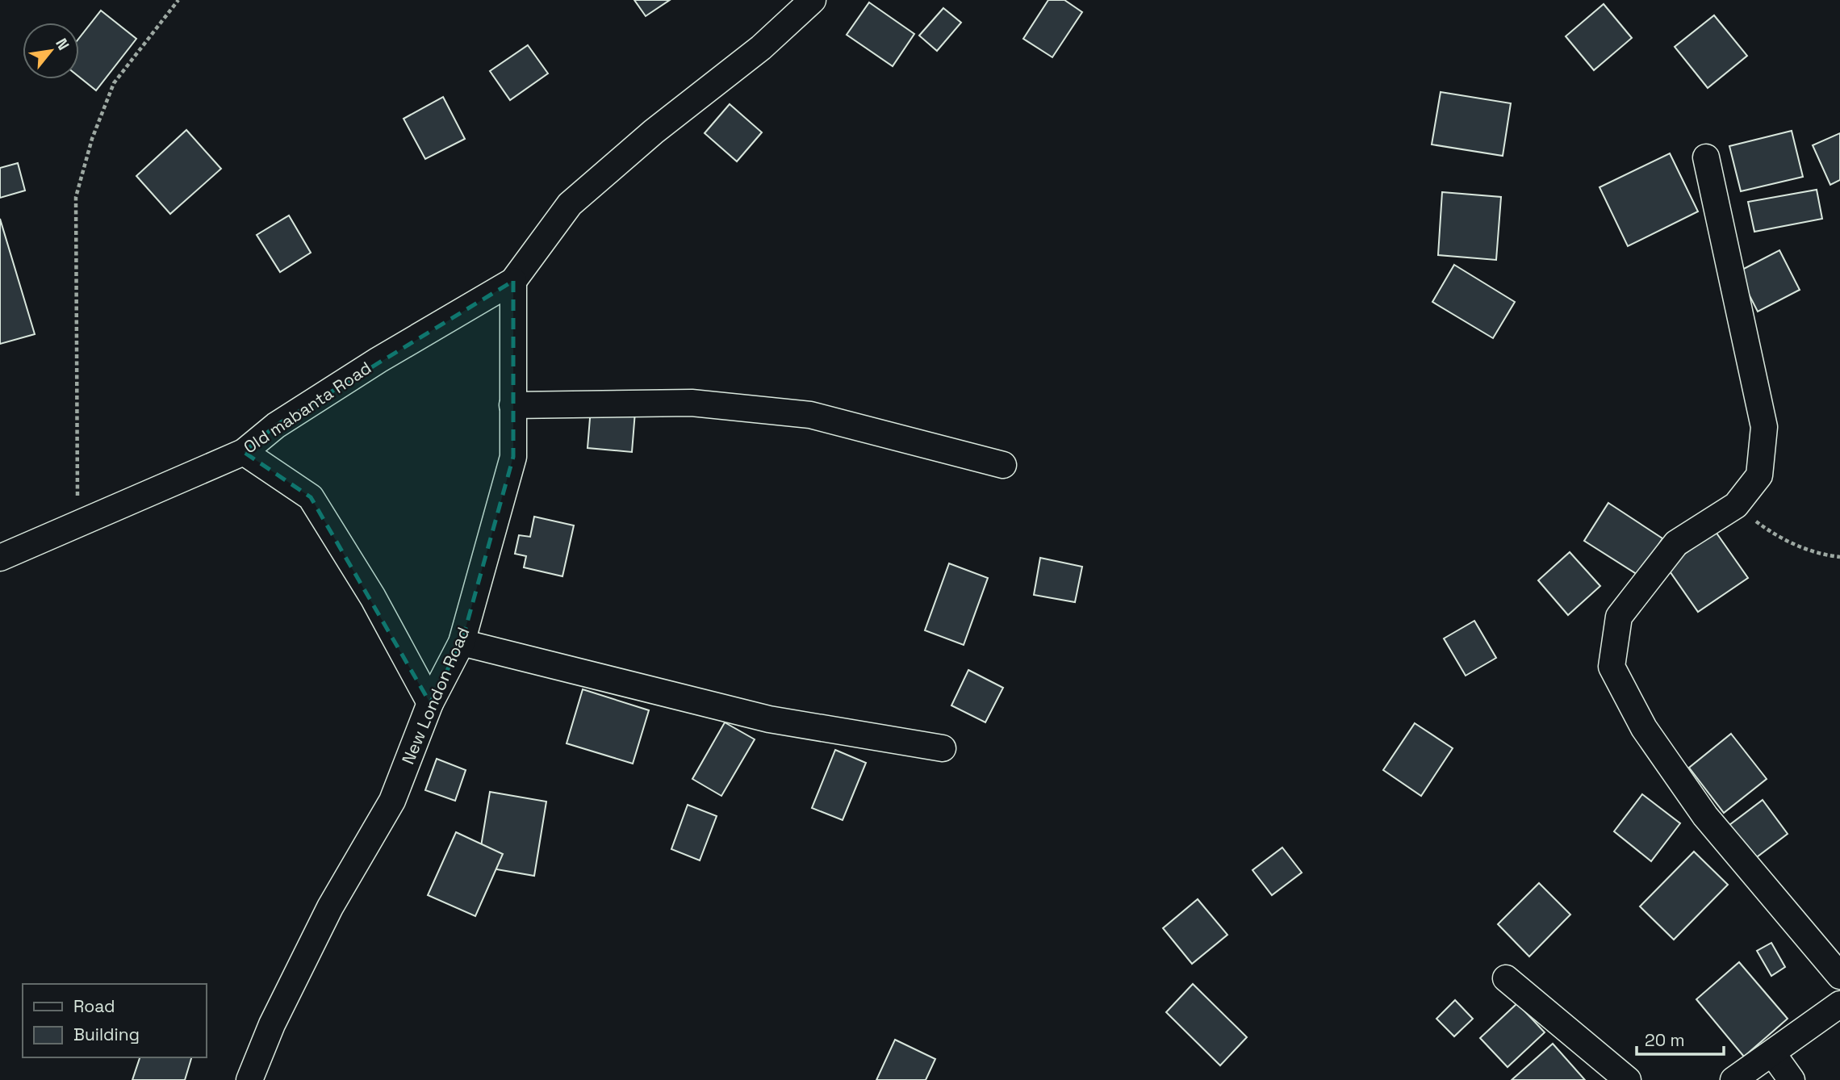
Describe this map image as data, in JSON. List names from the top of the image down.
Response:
{
  "streets": {
    "street": ["Old mabanta Road", "New London Road"]
  },
  "crossings": [
    ["Old mabanta Road", "New London Road"]
  ],
  "legend": ["Road", "Building"],
  "scale_bar": "20 m",
  "north": "top right"
}
